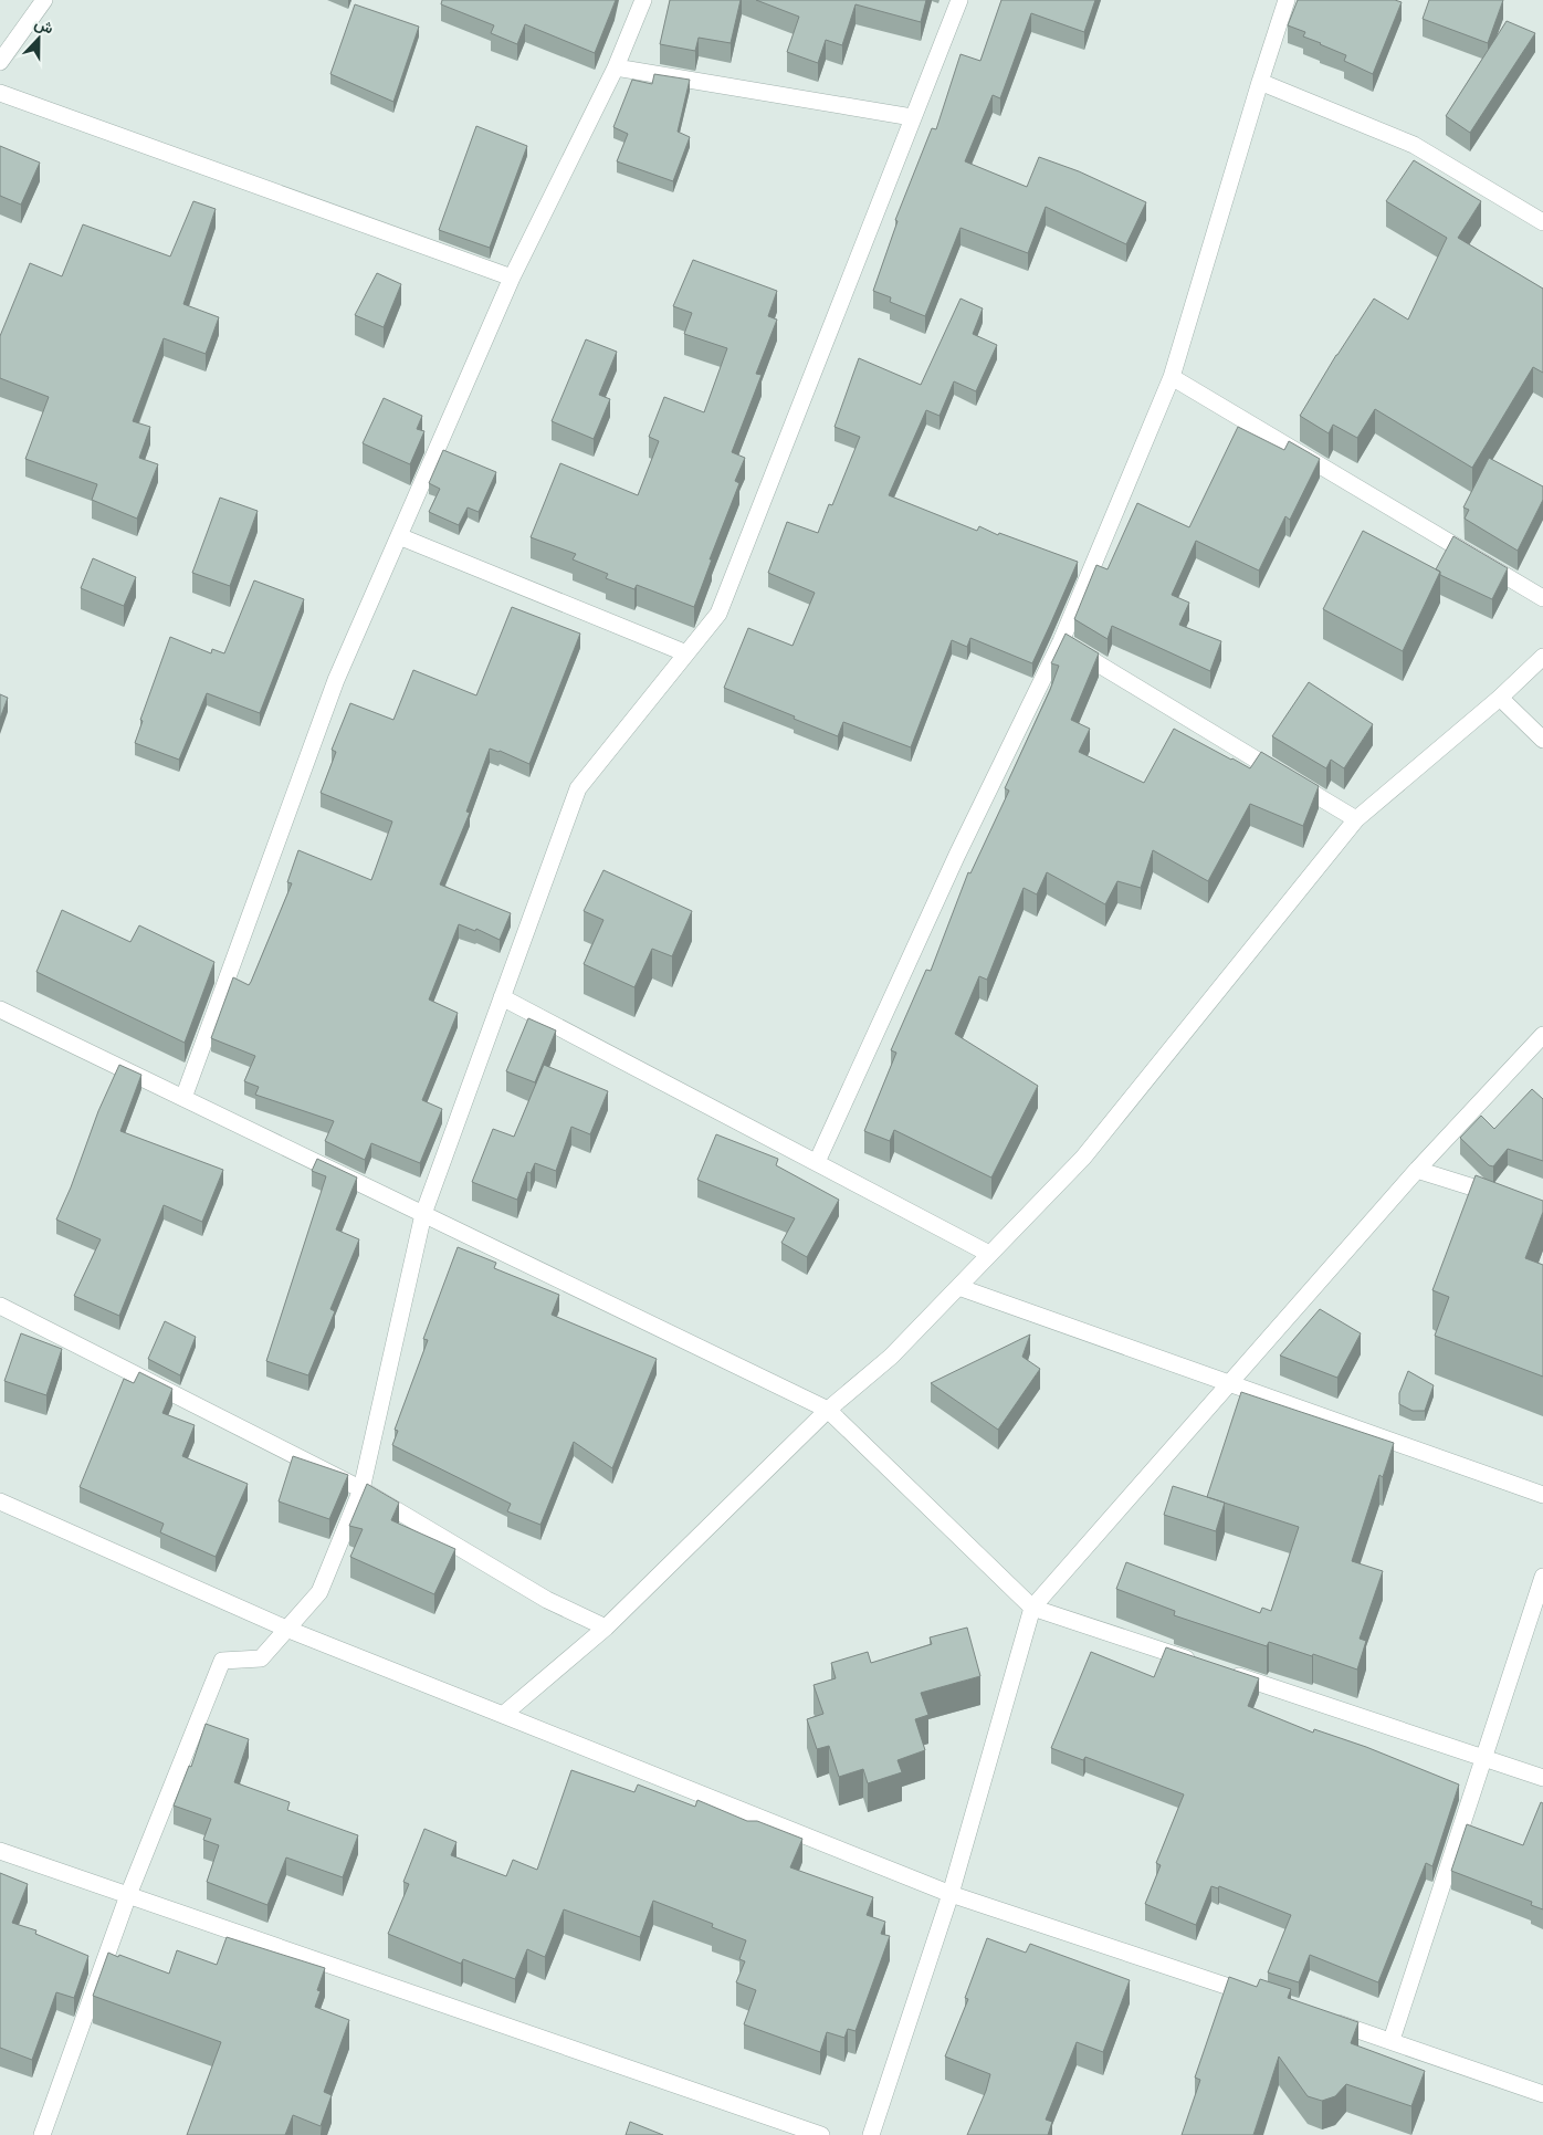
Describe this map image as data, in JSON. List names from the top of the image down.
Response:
{
  "north": "top"
}
